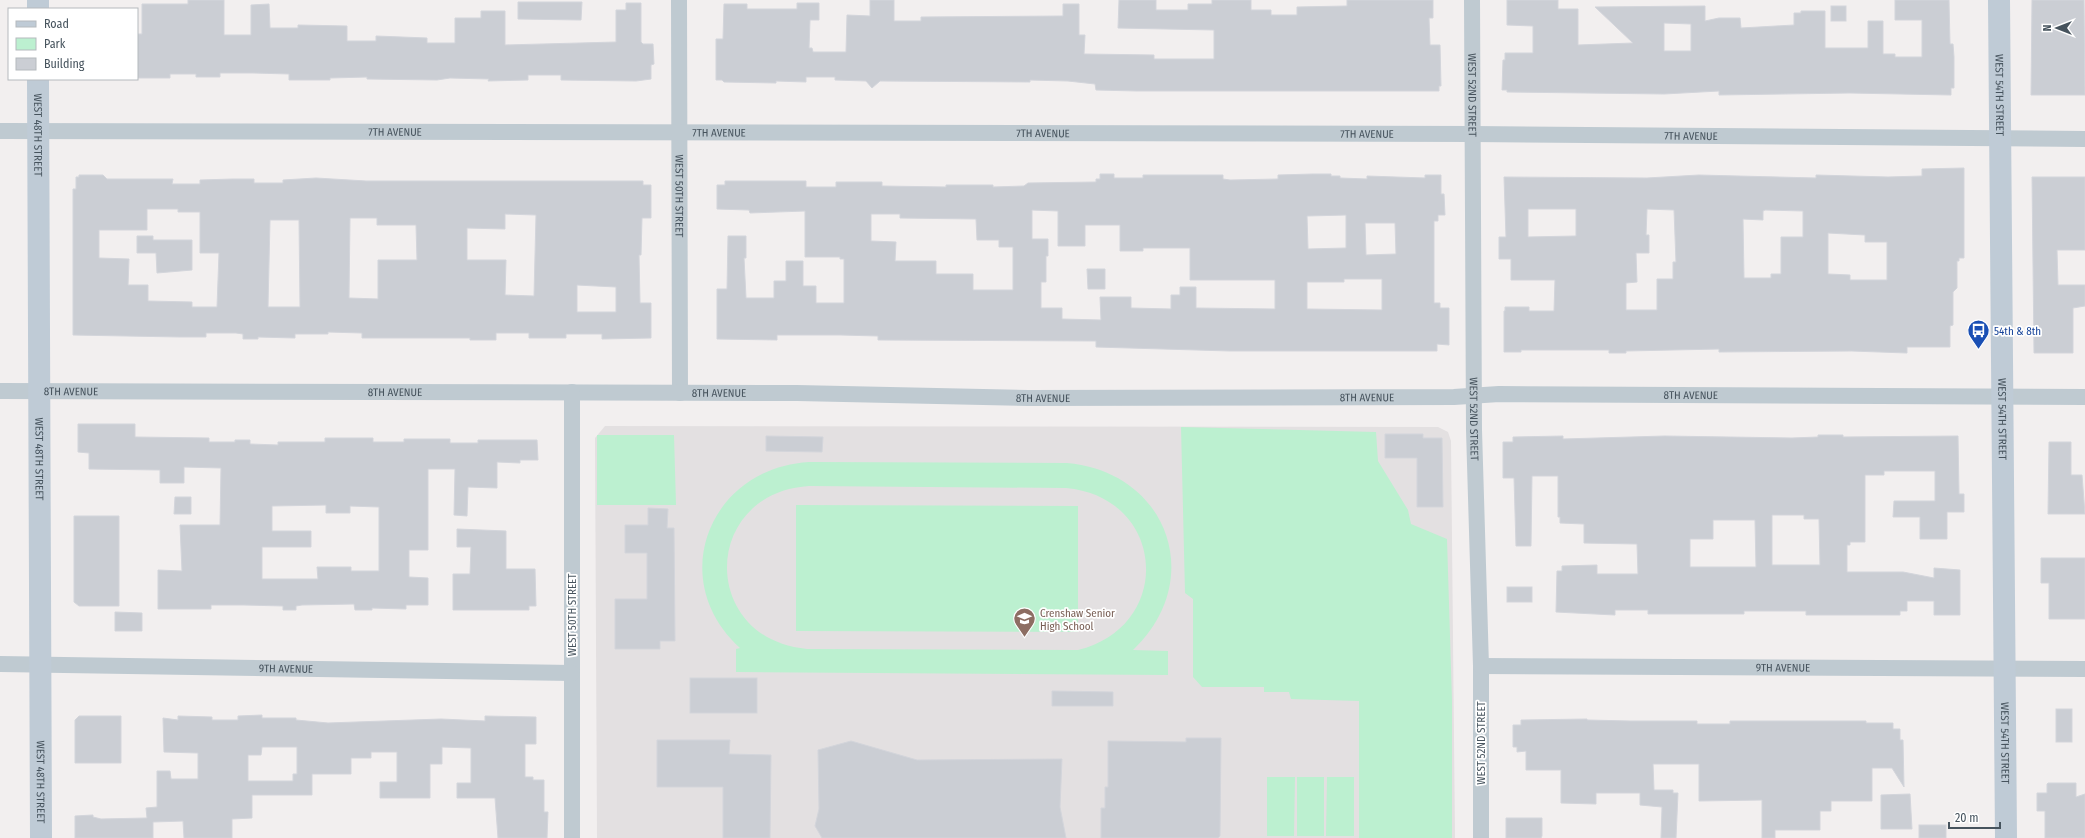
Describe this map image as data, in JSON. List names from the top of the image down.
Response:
{
  "streets": {
    "street": [
      "WEST 52ND STREET",
      "WEST 54TH STREET",
      "7TH AVENUE",
      "WEST 48TH STREET",
      "WEST 50TH STREET",
      "8TH AVENUE",
      "9TH AVENUE"
    ]
  },
  "crossings": [
    ["WEST 52ND STREET", "7TH AVENUE"],
    ["WEST 52ND STREET", "8TH AVENUE"],
    ["WEST 52ND STREET", "9TH AVENUE"],
    ["WEST 54TH STREET", "7TH AVENUE"],
    ["WEST 54TH STREET", "8TH AVENUE"],
    ["WEST 54TH STREET", "9TH AVENUE"],
    ["7TH AVENUE", "WEST 48TH STREET"],
    ["7TH AVENUE", "WEST 50TH STREET"],
    ["WEST 48TH STREET", "8TH AVENUE"],
    ["WEST 48TH STREET", "9TH AVENUE"],
    ["WEST 50TH STREET", "8TH AVENUE"],
    ["WEST 50TH STREET", "9TH AVENUE"]
  ],
  "places": {
    "bus stop": ["54th & 8th"],
    "school or university": ["Crenshaw Senior High School"]
  },
  "legend": ["Road", "Park", "Building"],
  "scale_bar": "20 m",
  "north": "left"
}
